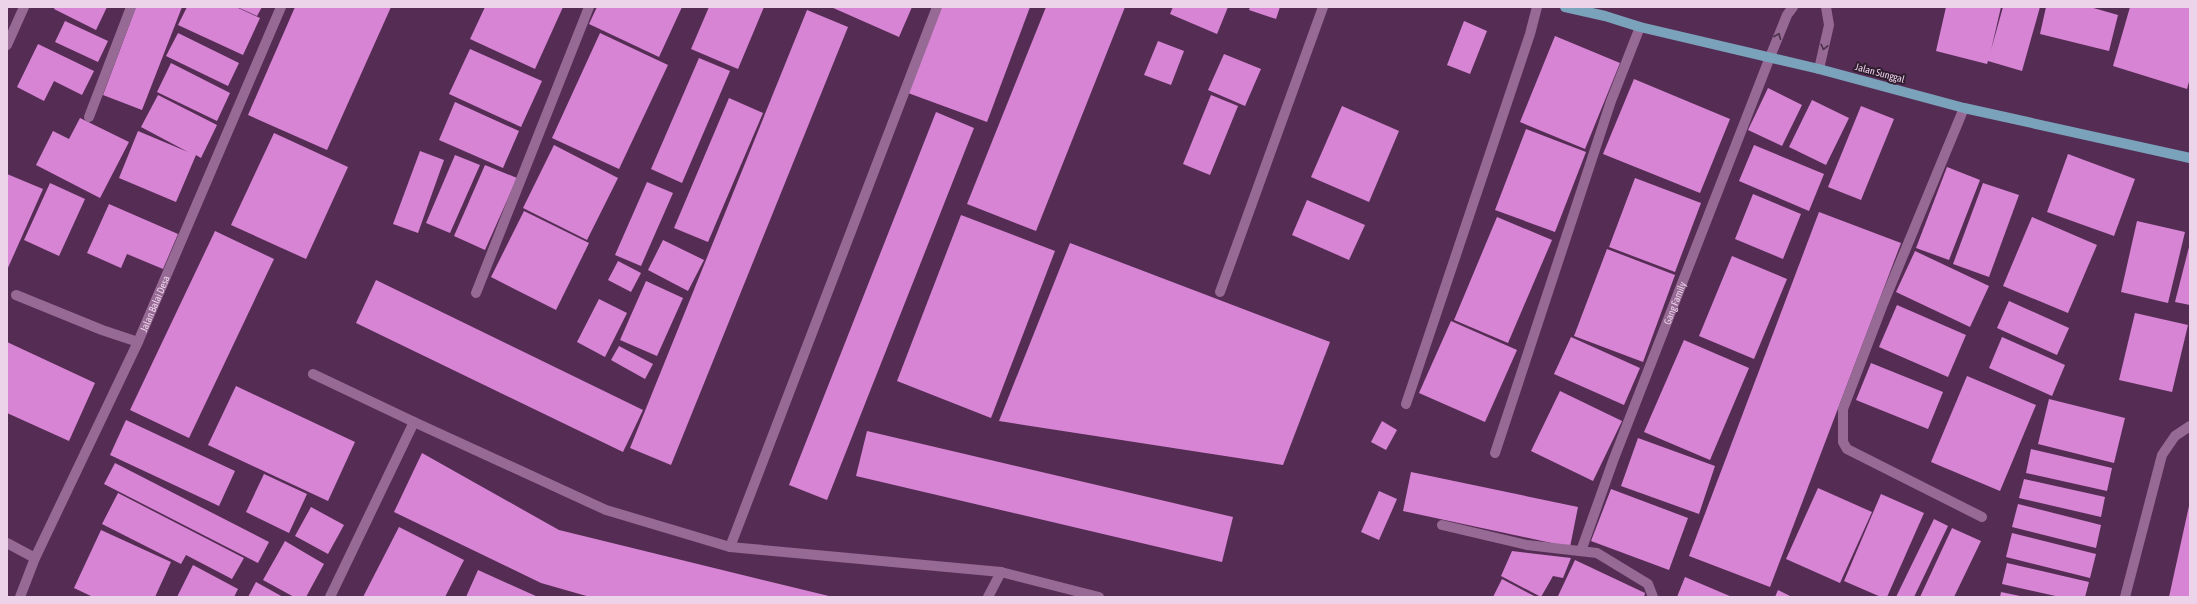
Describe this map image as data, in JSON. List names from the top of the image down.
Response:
{
  "streets": {
    "main road": ["Jalan Sunggal"],
    "street": ["Gang Family", "Jalan Balai Desa"]
  },
  "crossings": [
    ["Jalan Sunggal", "Gang Family"]
  ]
}
